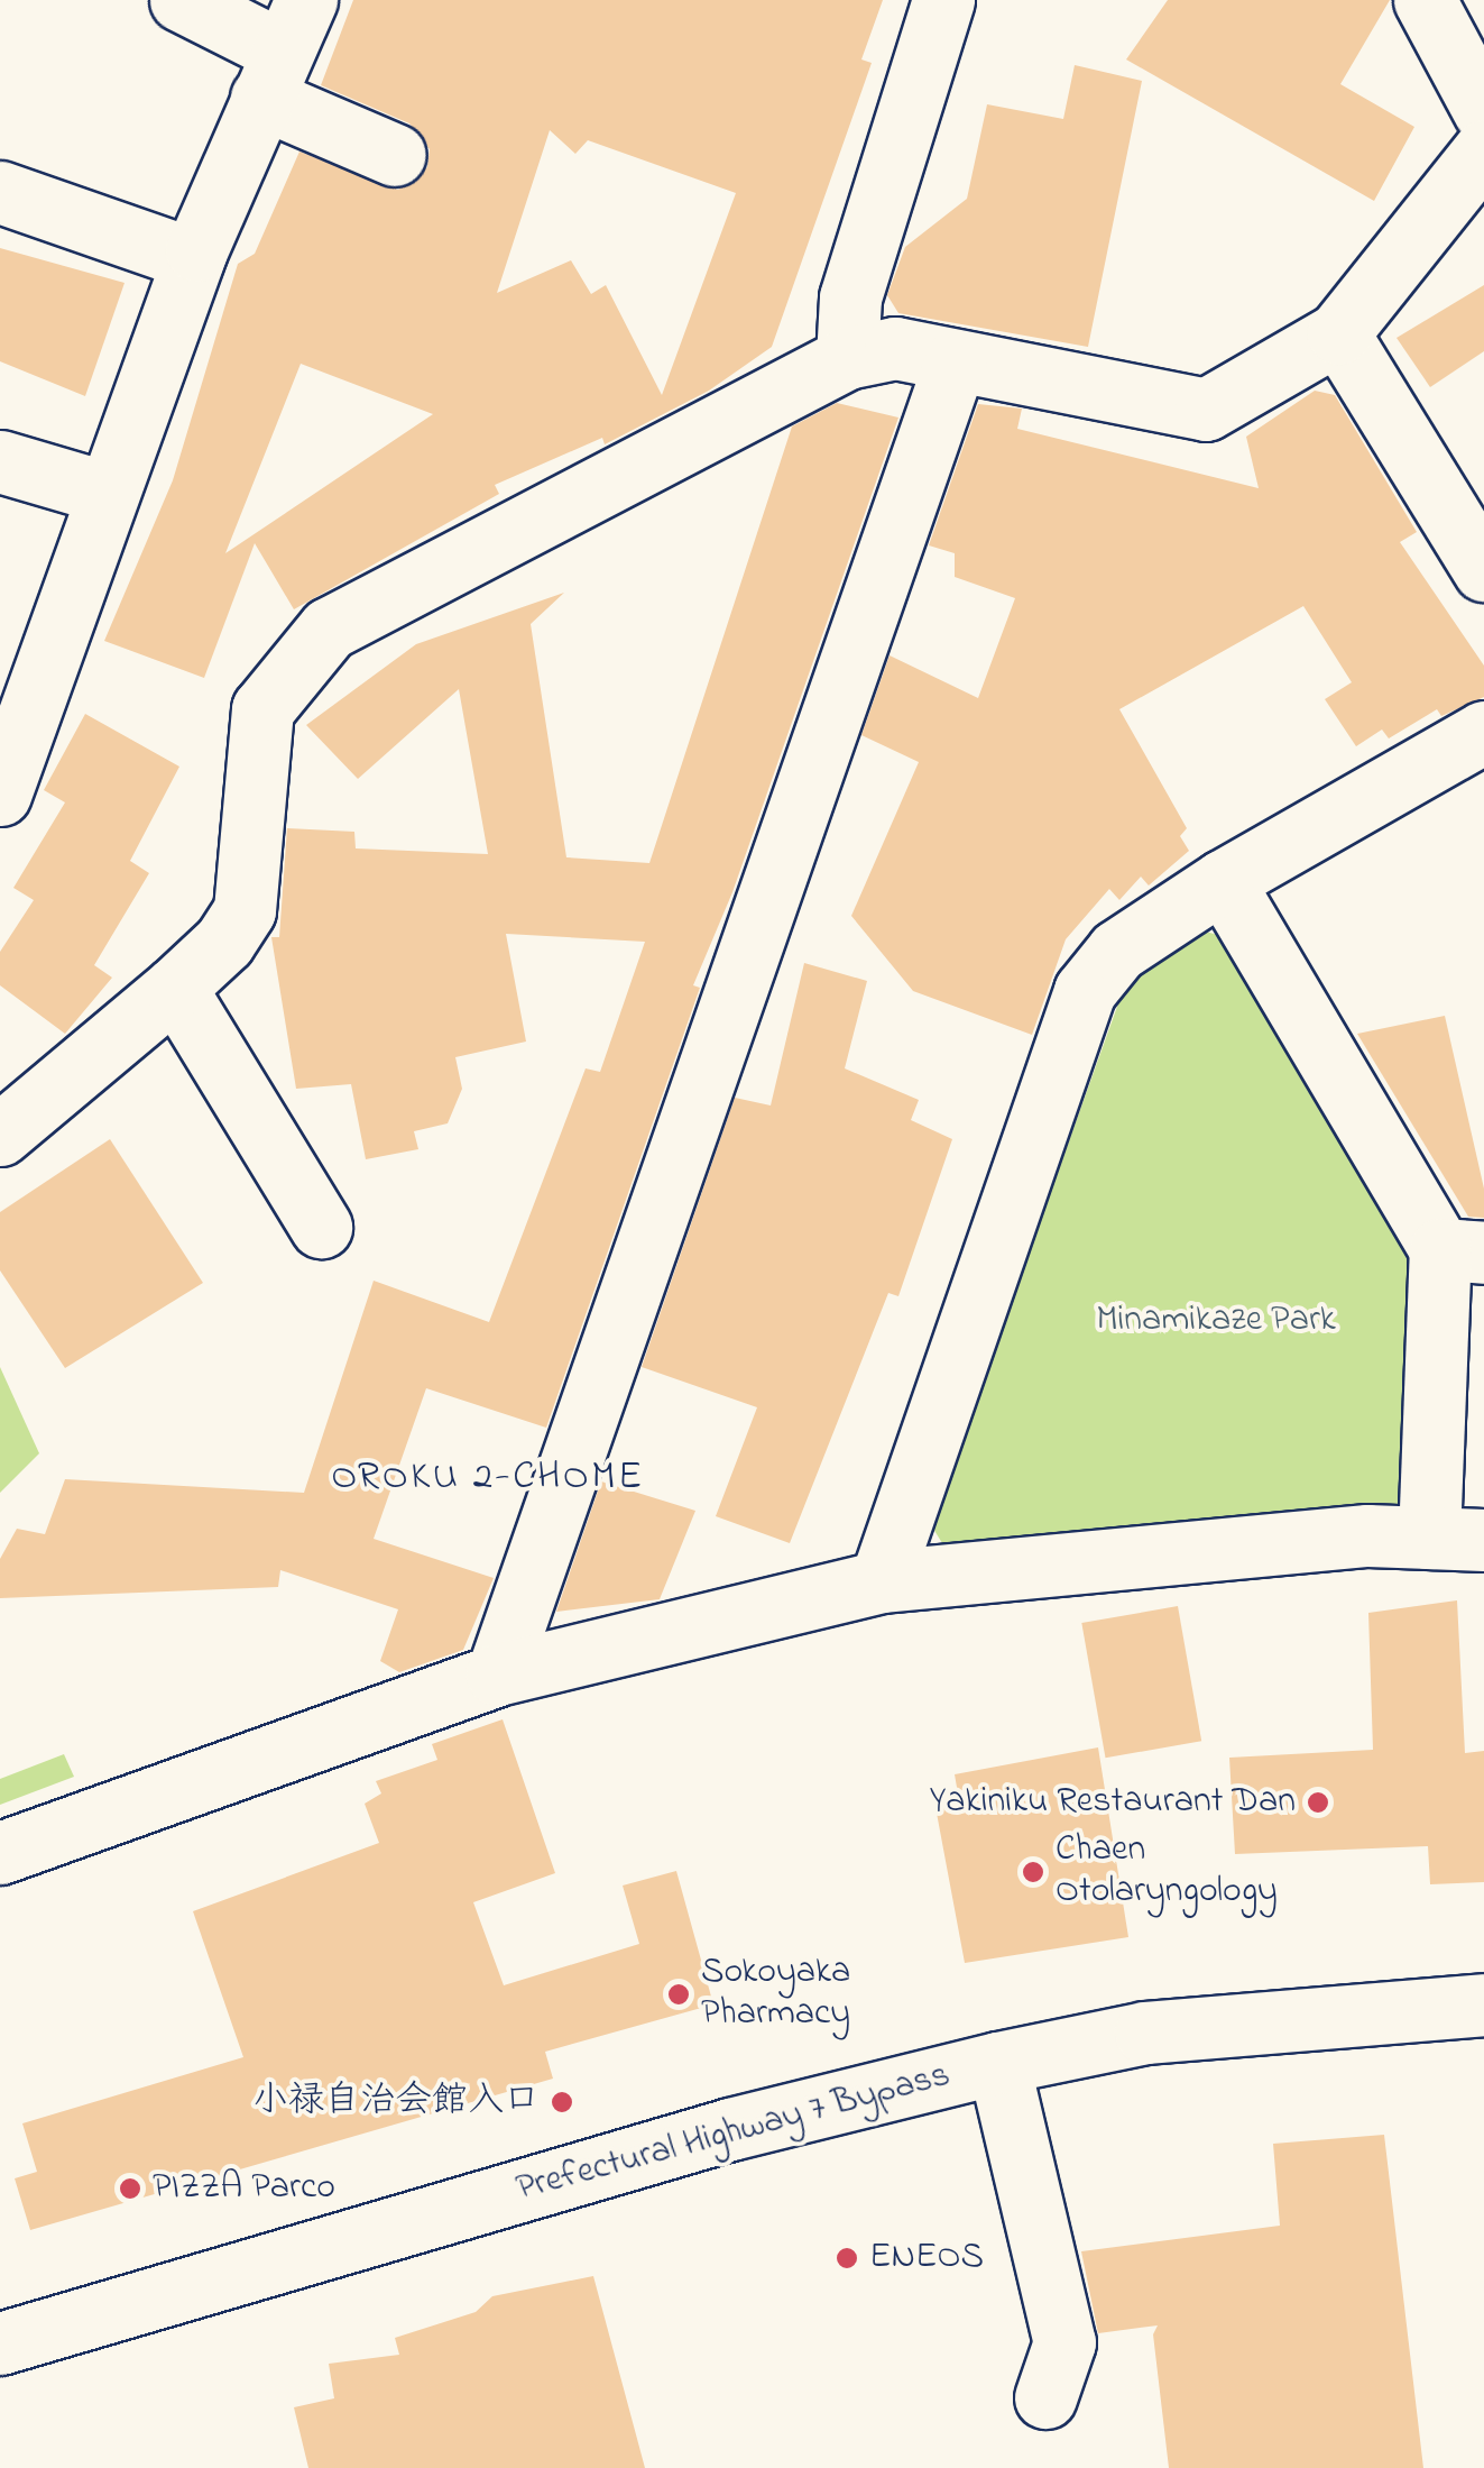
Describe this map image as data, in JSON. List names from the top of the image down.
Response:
{
  "streets": {
    "street": ["Prefectural Highway 7 Bypass"]
  },
  "districts": ["OROKU 2-CHOME"],
  "parks": ["Minamikaze Park"],
  "places": [
    "Yakiniku Restaurant Dan",
    "Chaen Otolaryngology",
    "Sokoyaka Pharmacy",
    "小禄自治会館入口",
    "PIZZA Parco",
    "ENEOS"
  ]
}
